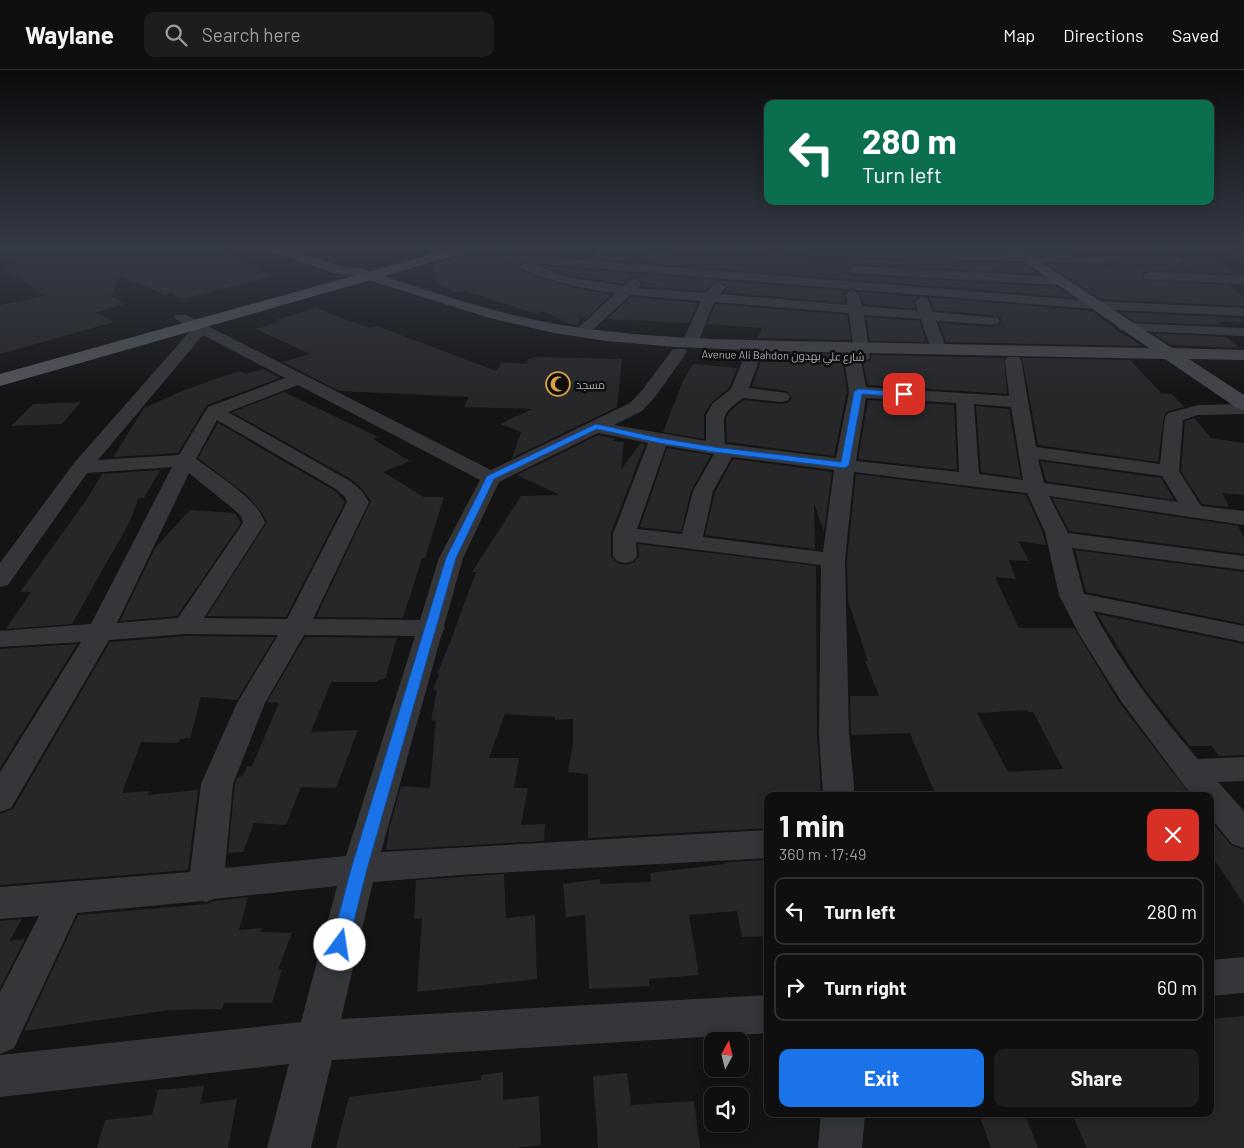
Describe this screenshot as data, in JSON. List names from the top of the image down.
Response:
{
  "streets": {
    "main road": ["Avenue Ali Bahdon شارع علي بهدون"]
  },
  "places": {
    "mosque": ["مسجد"]
  },
  "north": "top",
  "page": {
    "header": "Waylane",
    "search": "Search here",
    "nav": ["Map", "Directions", "Saved"],
    "turn": ["280 m", "Turn left"],
    "heading": ["1 min", "360 m · 17:49"],
    "list": [
      {
        "name": "Turn left",
        "value": "280 m"
      },
      {
        "name": "Turn right",
        "value": "60 m"
      }
    ],
    "buttons": ["Exit", "Share"]
  }
}
